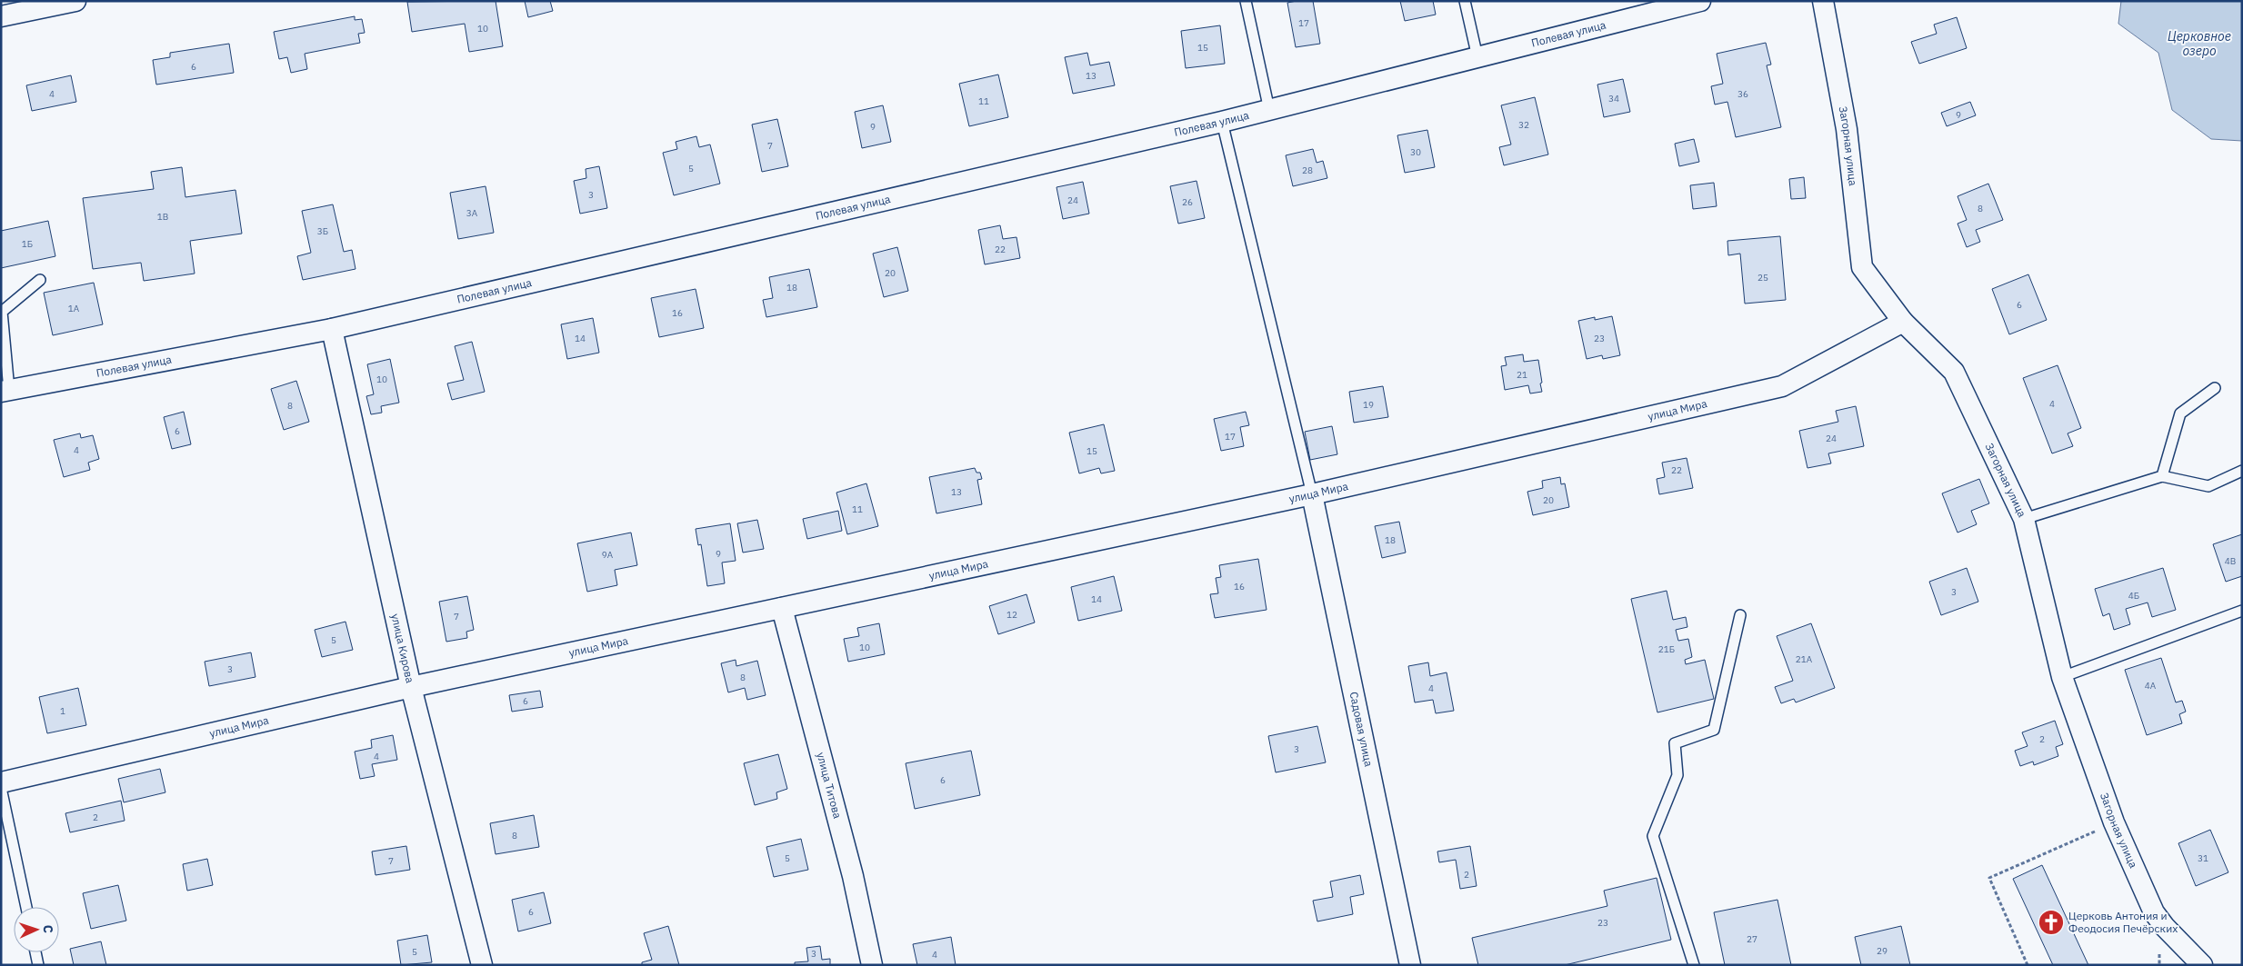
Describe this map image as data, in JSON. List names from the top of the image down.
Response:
{
  "streets": {
    "street": [
      "Полевая улица",
      "Загорная улица",
      "улица Мира",
      "улица Кирова",
      "Садовая улица",
      "улица Титова"
    ]
  },
  "crossings": [
    ["Полевая улица", "улица Кирова"],
    ["Загорная улица", "улица Мира"],
    ["улица Мира", "улица Кирова"],
    ["улица Мира", "Садовая улица"],
    ["улица Мира", "улица Титова"]
  ],
  "water": ["Церковное озеро"],
  "places": {
    "church": ["Церковь Антония и Феодосия Печёрских"]
  },
  "house_numbers": [
    "17",
    "10",
    "15",
    "6",
    "13",
    "4",
    "36",
    "34",
    "11",
    "9",
    "32",
    "9",
    "7",
    "30",
    "5",
    "28",
    "3",
    "24",
    "26",
    "8",
    "3А",
    "1В",
    "3Б",
    "1Б",
    "22",
    "20",
    "25",
    "18",
    "6",
    "1А",
    "16",
    "14",
    "23",
    "21",
    "10",
    "4",
    "19",
    "8",
    "6",
    "17",
    "24",
    "4",
    "15",
    "22",
    "13",
    "20",
    "11",
    "18",
    "9",
    "9А",
    "4В",
    "16",
    "3",
    "4Б",
    "14",
    "12",
    "7",
    "5",
    "10",
    "21Б",
    "21А",
    "3",
    "8",
    "4А",
    "4",
    "6",
    "1",
    "2",
    "3",
    "4",
    "6",
    "2",
    "8",
    "5",
    "31",
    "7",
    "2",
    "6",
    "23",
    "27",
    "29",
    "5",
    "3",
    "4"
  ],
  "north": "right"
}
